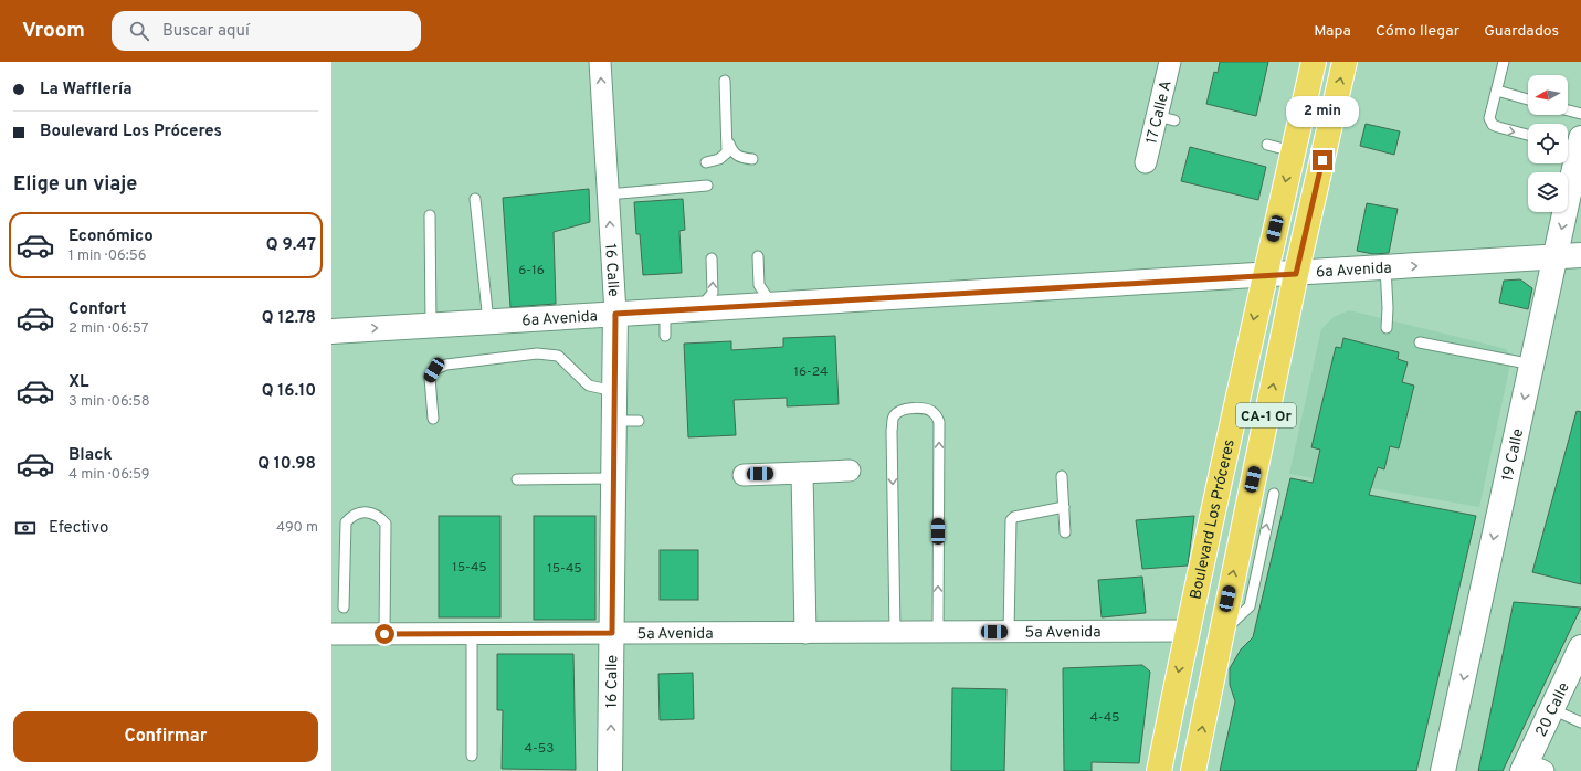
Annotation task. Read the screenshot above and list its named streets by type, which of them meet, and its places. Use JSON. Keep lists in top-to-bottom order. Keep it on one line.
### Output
{"streets":{"highway":["CA-1 Or","Boulevard Los Próceres"],"street":["17 Calle A","6a Avenida","16 Calle","19 Calle","5a Avenida","20 Calle"]},"crossings":[["6a Avenida","16 Calle"],["6a Avenida","CA-1 Or"],["6a Avenida","19 Calle"],["6a Avenida","Boulevard Los Próceres"],["16 Calle","5a Avenida"],["Boulevard Los Próceres","5a Avenida"]],"one_way":["16 Calle","19 Calle"],"house_numbers":["6-16","16-24","15-45","15-45","4-45","4-53"],"north":"left","page":{"header":"Vroom","search":"Buscar aquí","nav":["Mapa","Cómo llegar","Guardados"],"banner":["La Wafflería","Boulevard Los Próceres"],"bubble":"2 min","heading":"Elige un viaje","list":[{"name":"Económico","note":"1 min · 06:56","value":"Q 9.47"},{"name":"Confort","note":"2 min · 06:57","value":"Q 12.78"},{"name":"XL","note":"3 min · 06:58","value":"Q 16.10"},{"name":"Black","note":"4 min · 06:59","value":"Q 10.98"}],"pay":["Efectivo","490 m"],"buttons":"Confirmar"}}
